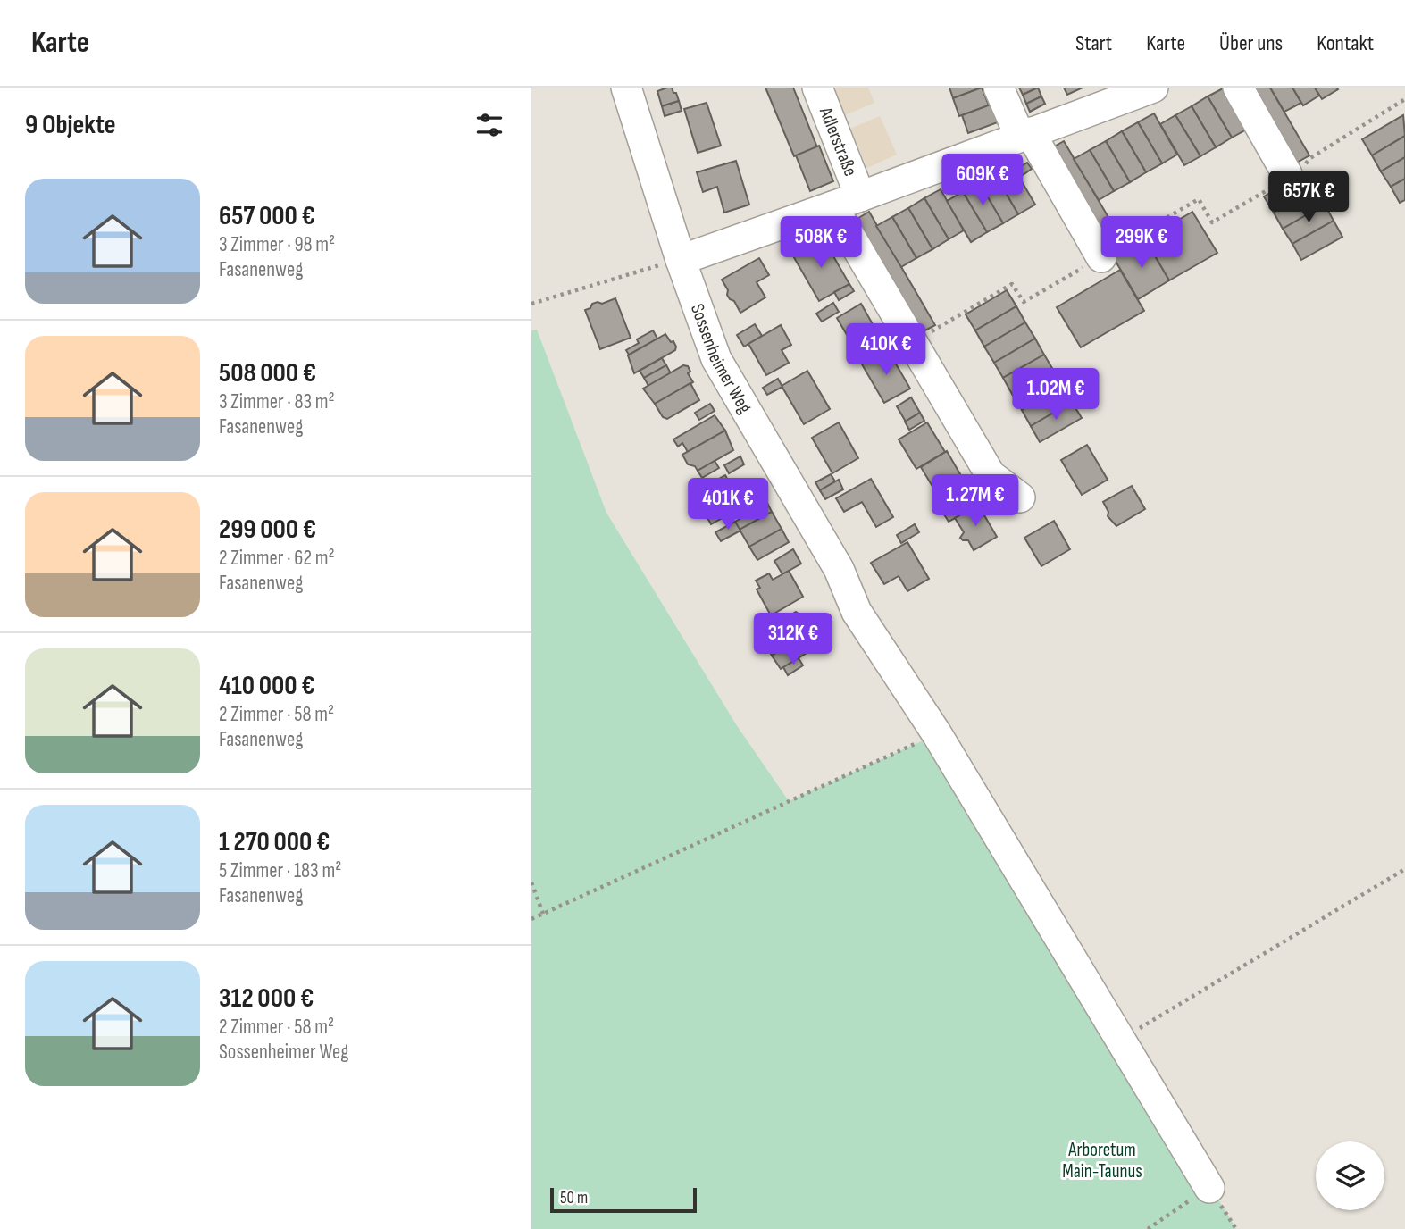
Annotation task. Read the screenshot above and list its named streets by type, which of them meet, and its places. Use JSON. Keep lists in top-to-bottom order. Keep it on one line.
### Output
{"streets":{"street":["Adlerstraße","Sossenheimer Weg"]},"parks":["Arboretum Main-Taunus"],"scale_bar":"50 m","page":{"header":"Karte","nav":["Start","Karte","Über uns","Kontakt"],"heading":"9 Objekte","price":["609K €","657K €","508K €","299K €","410K €","1.02M €","1.27M €","401K €","312K €"],"list":[{"name":"657 000 €","note":"3 Zimmer · 98 m² · Fasanenweg"},{"name":"508 000 €","note":"3 Zimmer · 83 m² · Fasanenweg"},{"name":"299 000 €","note":"2 Zimmer · 62 m² · Fasanenweg"},{"name":"410 000 €","note":"2 Zimmer · 58 m² · Fasanenweg"},{"name":"1 270 000 €","note":"5 Zimmer · 183 m² · Fasanenweg"},{"name":"312 000 €","note":"2 Zimmer · 58 m² · Sossenheimer Weg"}],"scale":"50 m"}}
